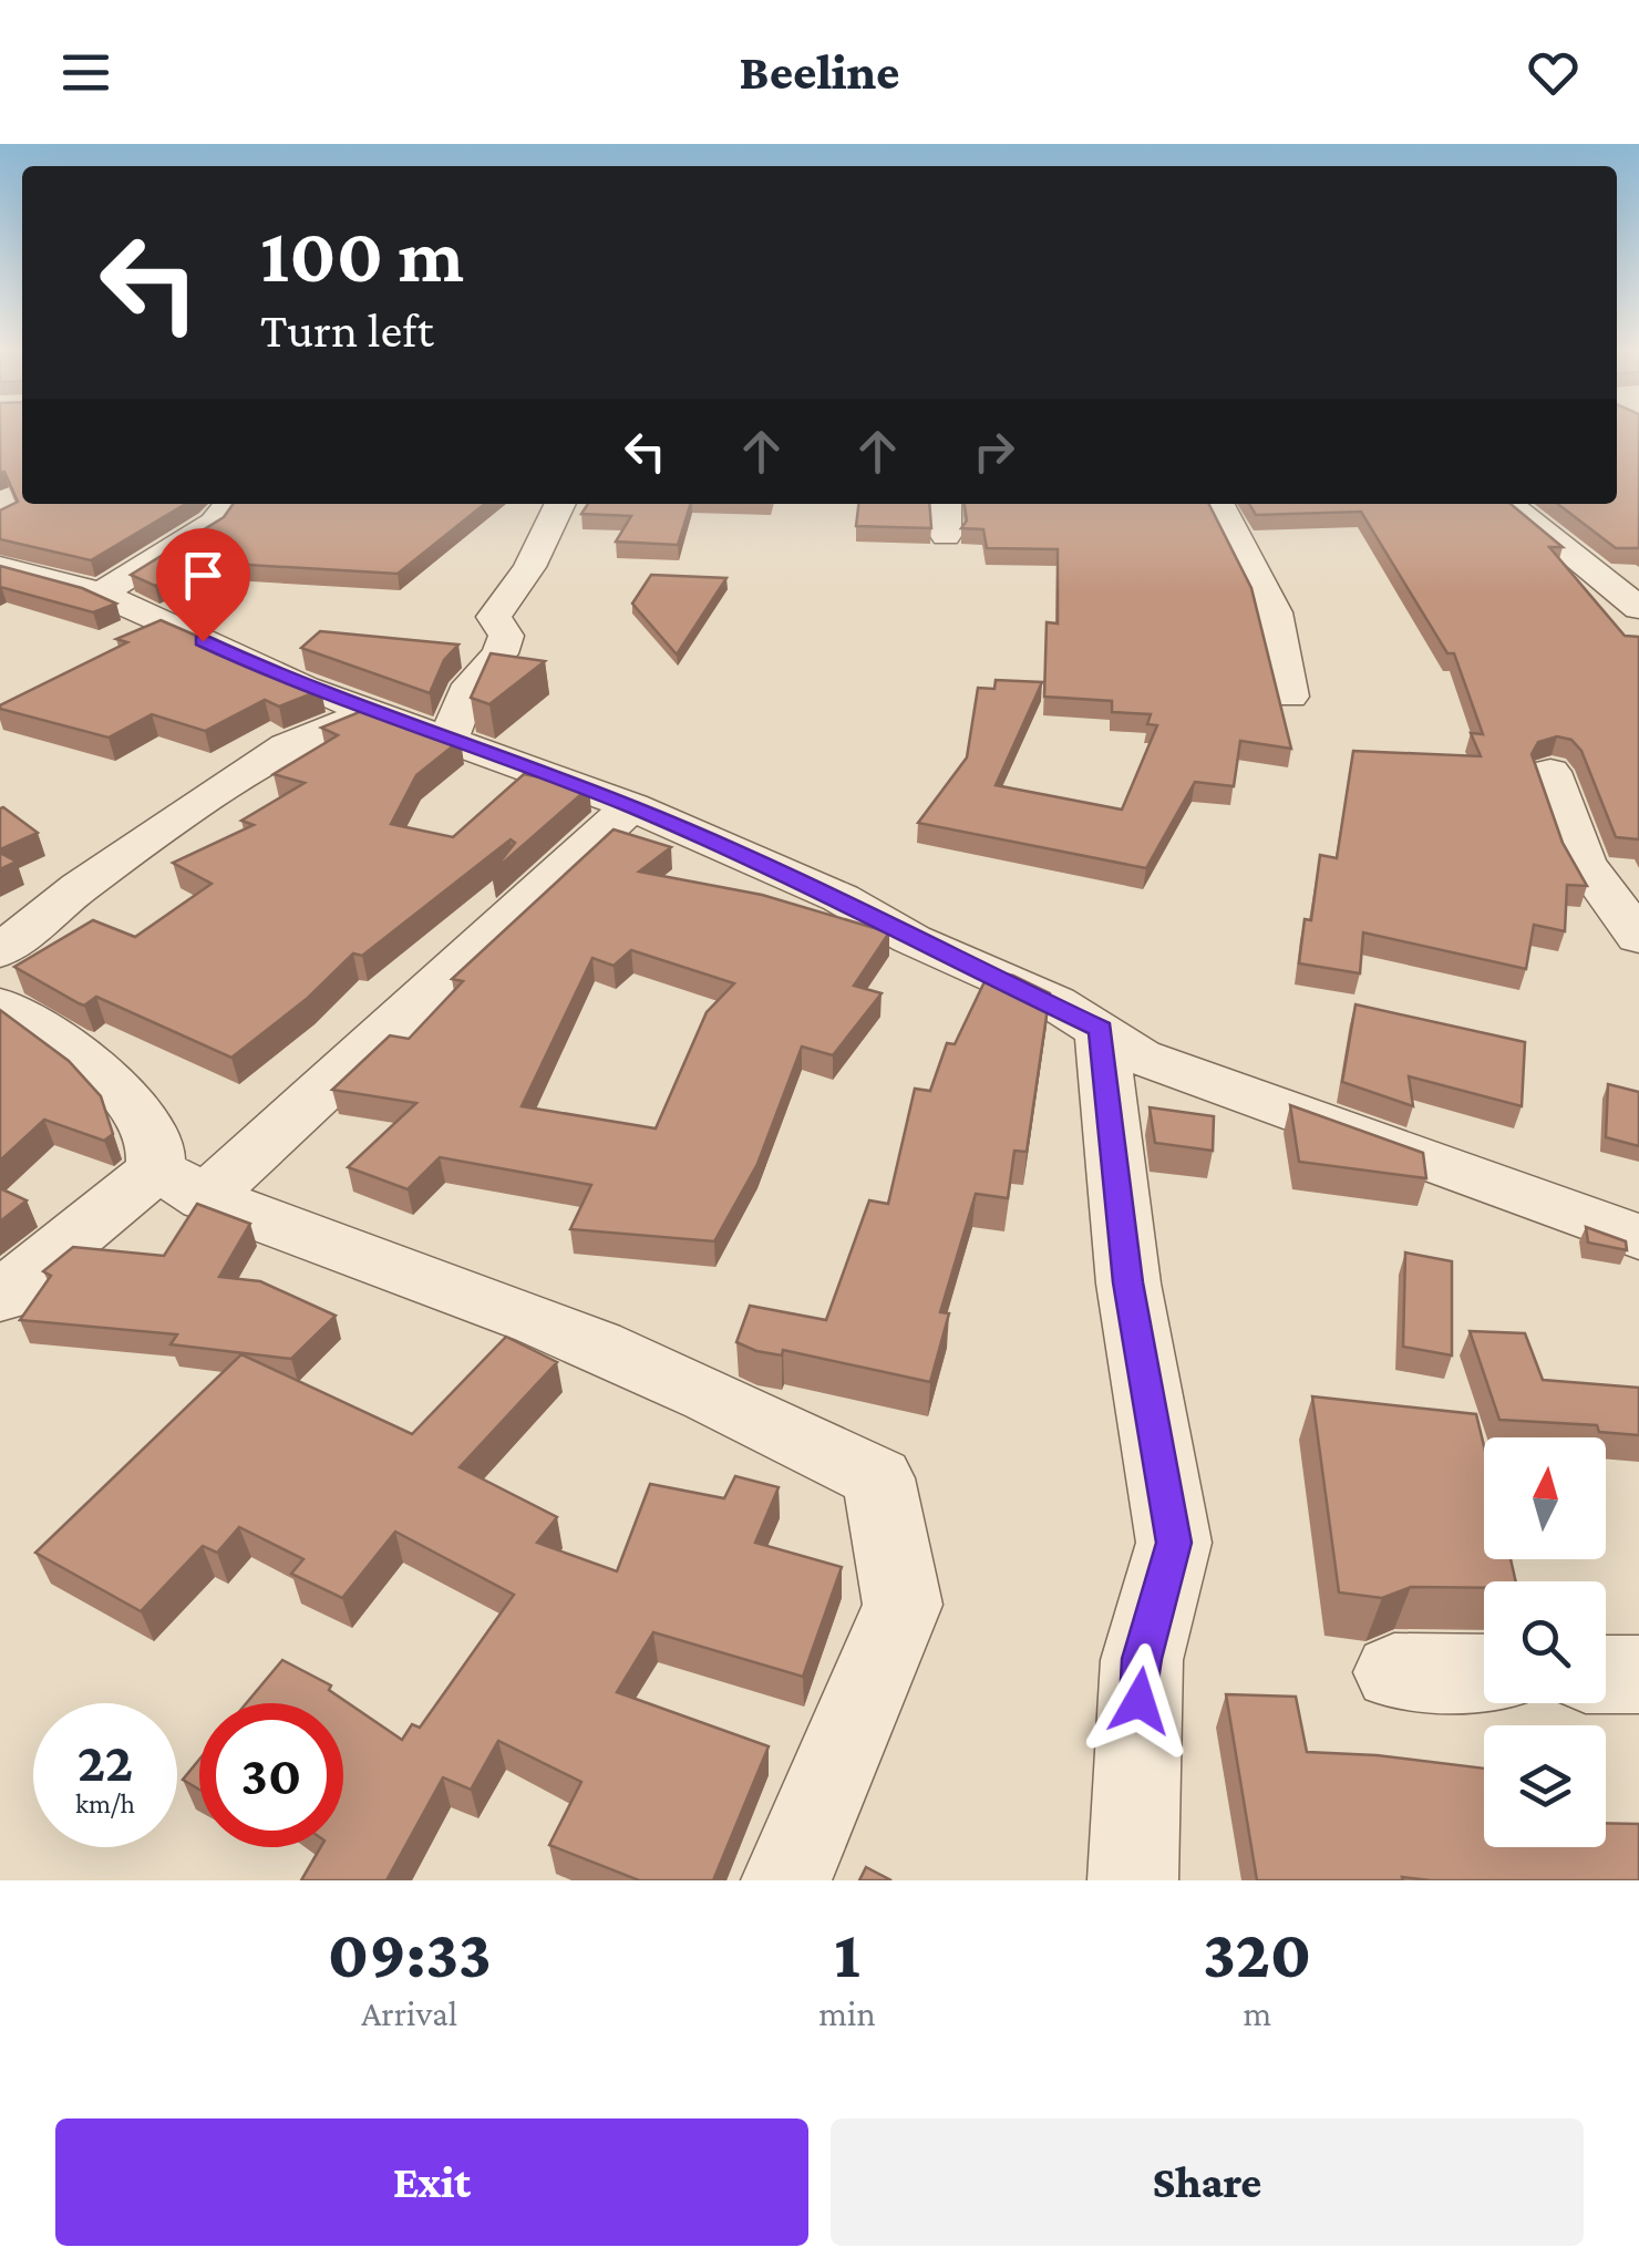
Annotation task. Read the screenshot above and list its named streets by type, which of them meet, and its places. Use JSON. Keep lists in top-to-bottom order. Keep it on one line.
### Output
{"north":"top","page":{"header":"Beeline","turn":["100 m","Turn left"],"speed":"22 km/h","limit":"30","eta":["09:33","Arrival","1","min","320","m"],"buttons":["Exit","Share"]}}
